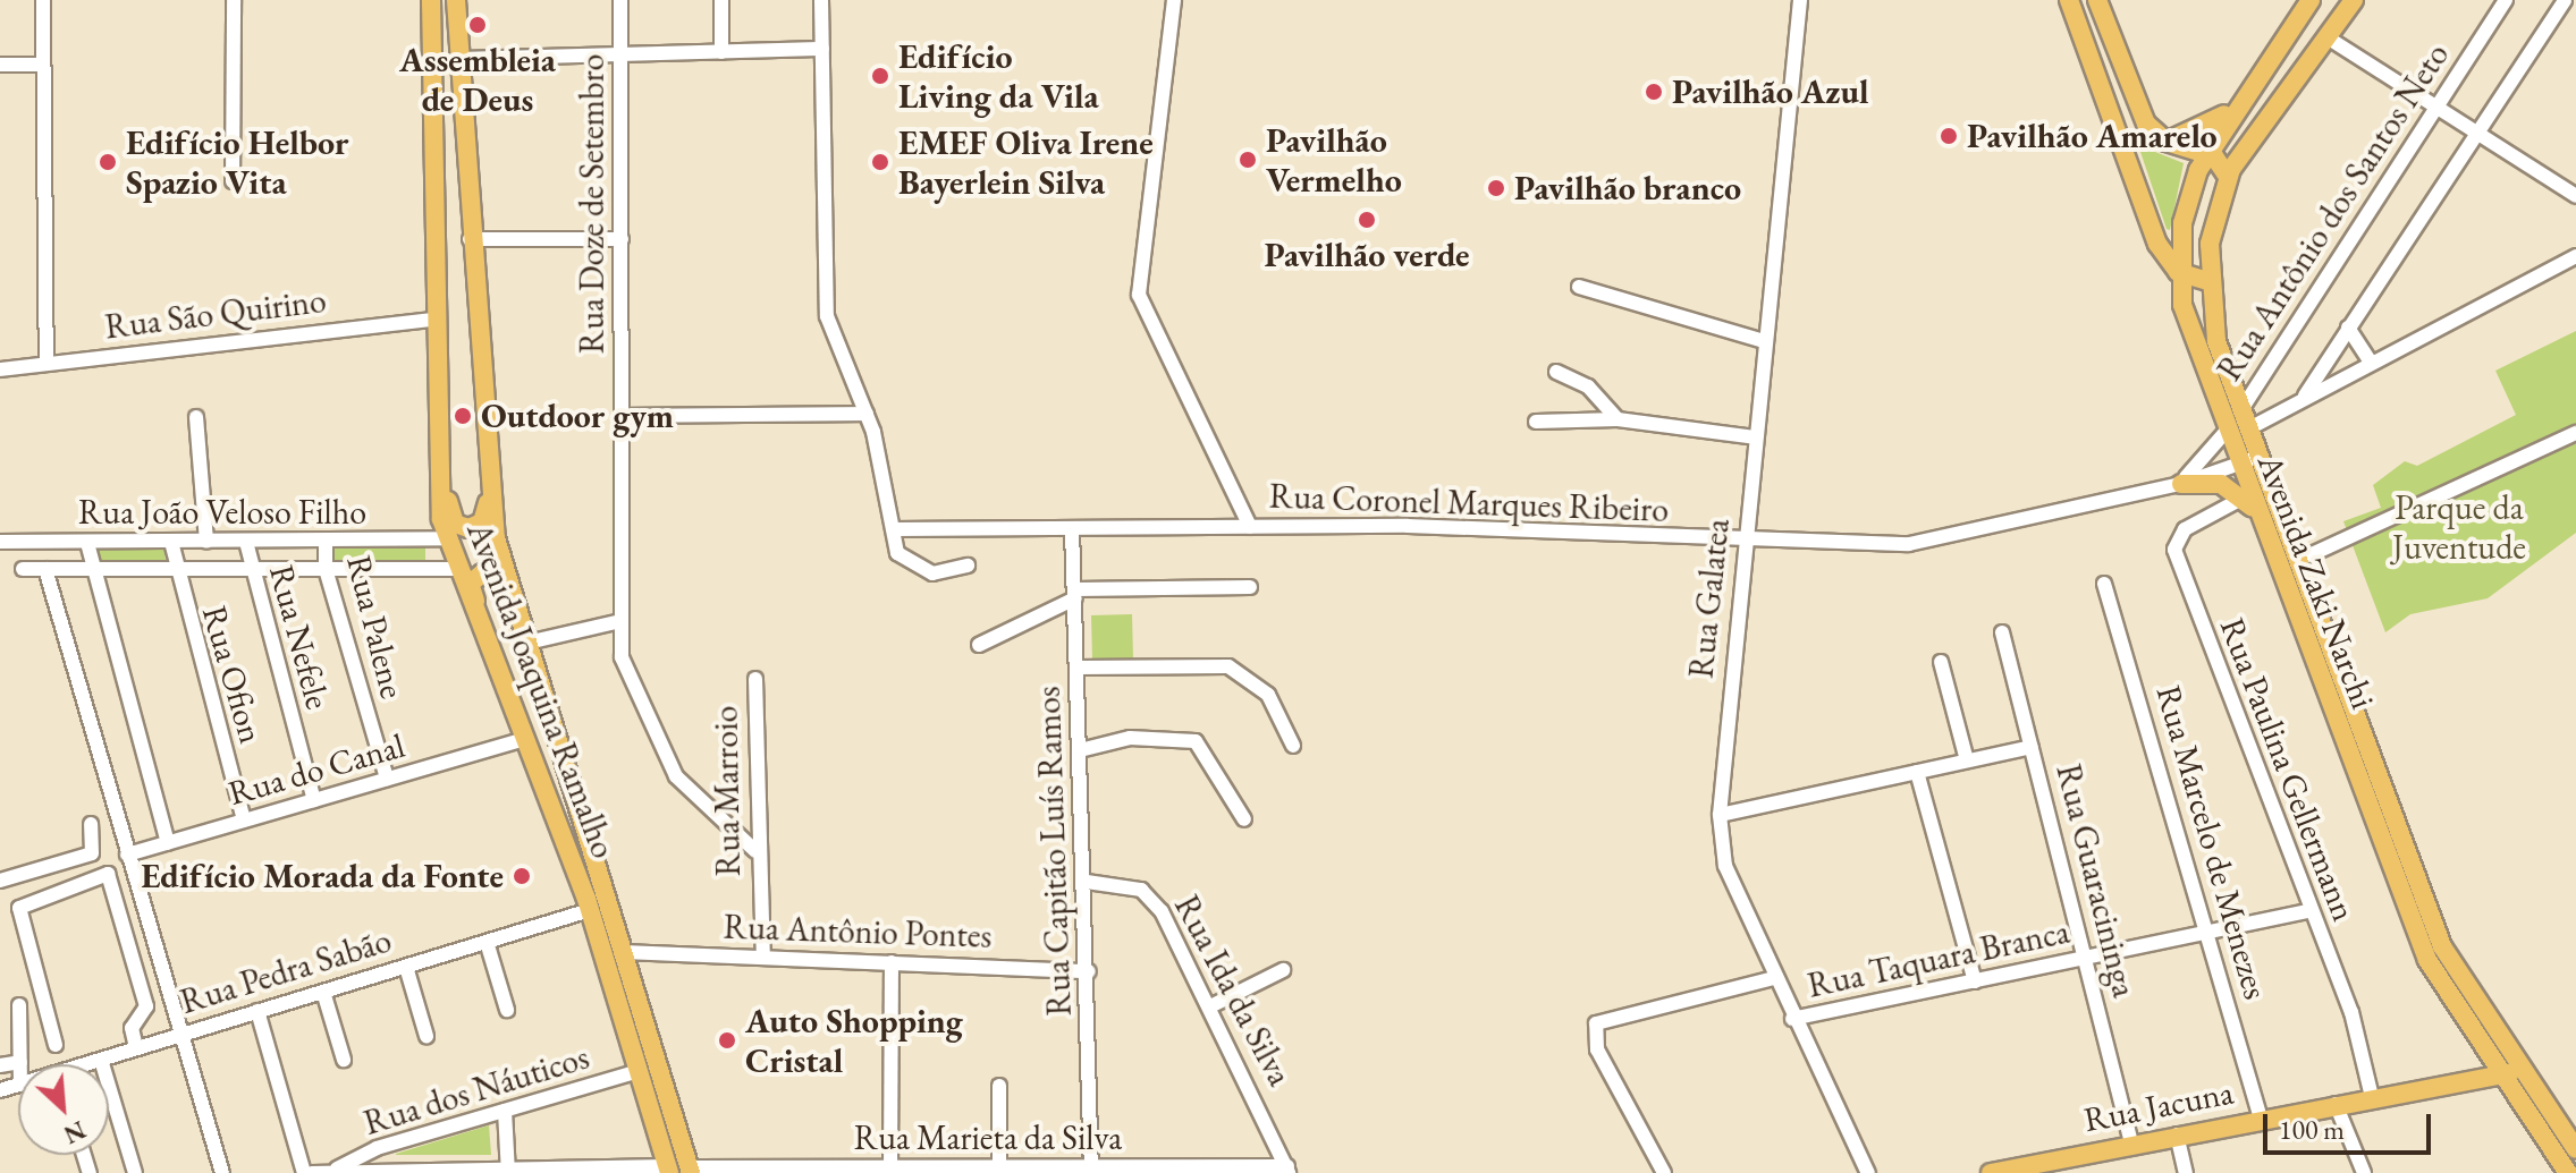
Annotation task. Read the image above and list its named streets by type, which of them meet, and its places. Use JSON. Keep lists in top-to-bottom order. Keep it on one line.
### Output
{"streets":{"main road":["Avenida Zaki Narchi","Avenida Joaquina Ramalho","Rua Jacuna"],"street":["Rua Doze de Setembro","Rua Antônio dos Santos Neto","Rua São Quirino","Rua Coronel Marques Ribeiro","Rua João Veloso Filho","Rua Galatea","Rua Palene","Rua Nefele","Rua Ofion","Rua do Canal","Rua Paulina Gellermann","Rua Marroio","Rua Marcelo de Menezes","Rua Capitão Luís Ramos","Rua Guaracininga","Rua Antônio Pontes","Rua Taquara Branca","Rua Pedra Sabão","Rua Ida da Silva","Rua dos Náuticos","Rua Marieta da Silva"]},"crossings":[["Rua Doze de Setembro","Rua Marroio"],["Rua Antônio dos Santos Neto","Avenida Zaki Narchi"],["Rua São Quirino","Avenida Joaquina Ramalho"],["Rua Coronel Marques Ribeiro","Avenida Zaki Narchi"],["Rua Coronel Marques Ribeiro","Rua Galatea"],["Rua João Veloso Filho","Rua Palene"],["Rua João Veloso Filho","Rua Nefele"],["Rua João Veloso Filho","Rua Ofion"],["Rua João Veloso Filho","Avenida Joaquina Ramalho"],["Avenida Zaki Narchi","Rua Paulina Gellermann"],["Avenida Zaki Narchi","Rua Jacuna"],["Rua Galatea","Rua Taquara Branca"],["Rua Palene","Rua do Canal"],["Rua Nefele","Rua do Canal"],["Rua Ofion","Rua do Canal"],["Avenida Joaquina Ramalho","Rua do Canal"],["Avenida Joaquina Ramalho","Rua Antônio Pontes"],["Avenida Joaquina Ramalho","Rua Pedra Sabão"],["Avenida Joaquina Ramalho","Rua dos Náuticos"],["Avenida Joaquina Ramalho","Rua Marieta da Silva"],["Rua Paulina Gellermann","Rua Taquara Branca"],["Rua Paulina Gellermann","Rua Jacuna"],["Rua Marroio","Rua Antônio Pontes"],["Rua Marcelo de Menezes","Rua Taquara Branca"],["Rua Marcelo de Menezes","Rua Jacuna"],["Rua Capitão Luís Ramos","Rua Antônio Pontes"],["Rua Capitão Luís Ramos","Rua Ida da Silva"],["Rua Capitão Luís Ramos","Rua Marieta da Silva"],["Rua Guaracininga","Rua Taquara Branca"],["Rua Guaracininga","Rua Jacuna"],["Rua Ida da Silva","Rua Marieta da Silva"]],"parks":["Parque da Juventude"],"places":["Assembleia de Deus","Edifício Living da Vila","Pavilhão Azul","Pavilhão Amarelo","Pavilhão Vermelho","Edifício Helbor Spazio Vita","EMEF Oliva Irene Bayerlein Silva","Pavilhão branco","Pavilhão verde","Outdoor gym","Edifício Morada da Fonte","Auto Shopping Cristal"],"scale_bar":"100 m","north":"bottom right"}
